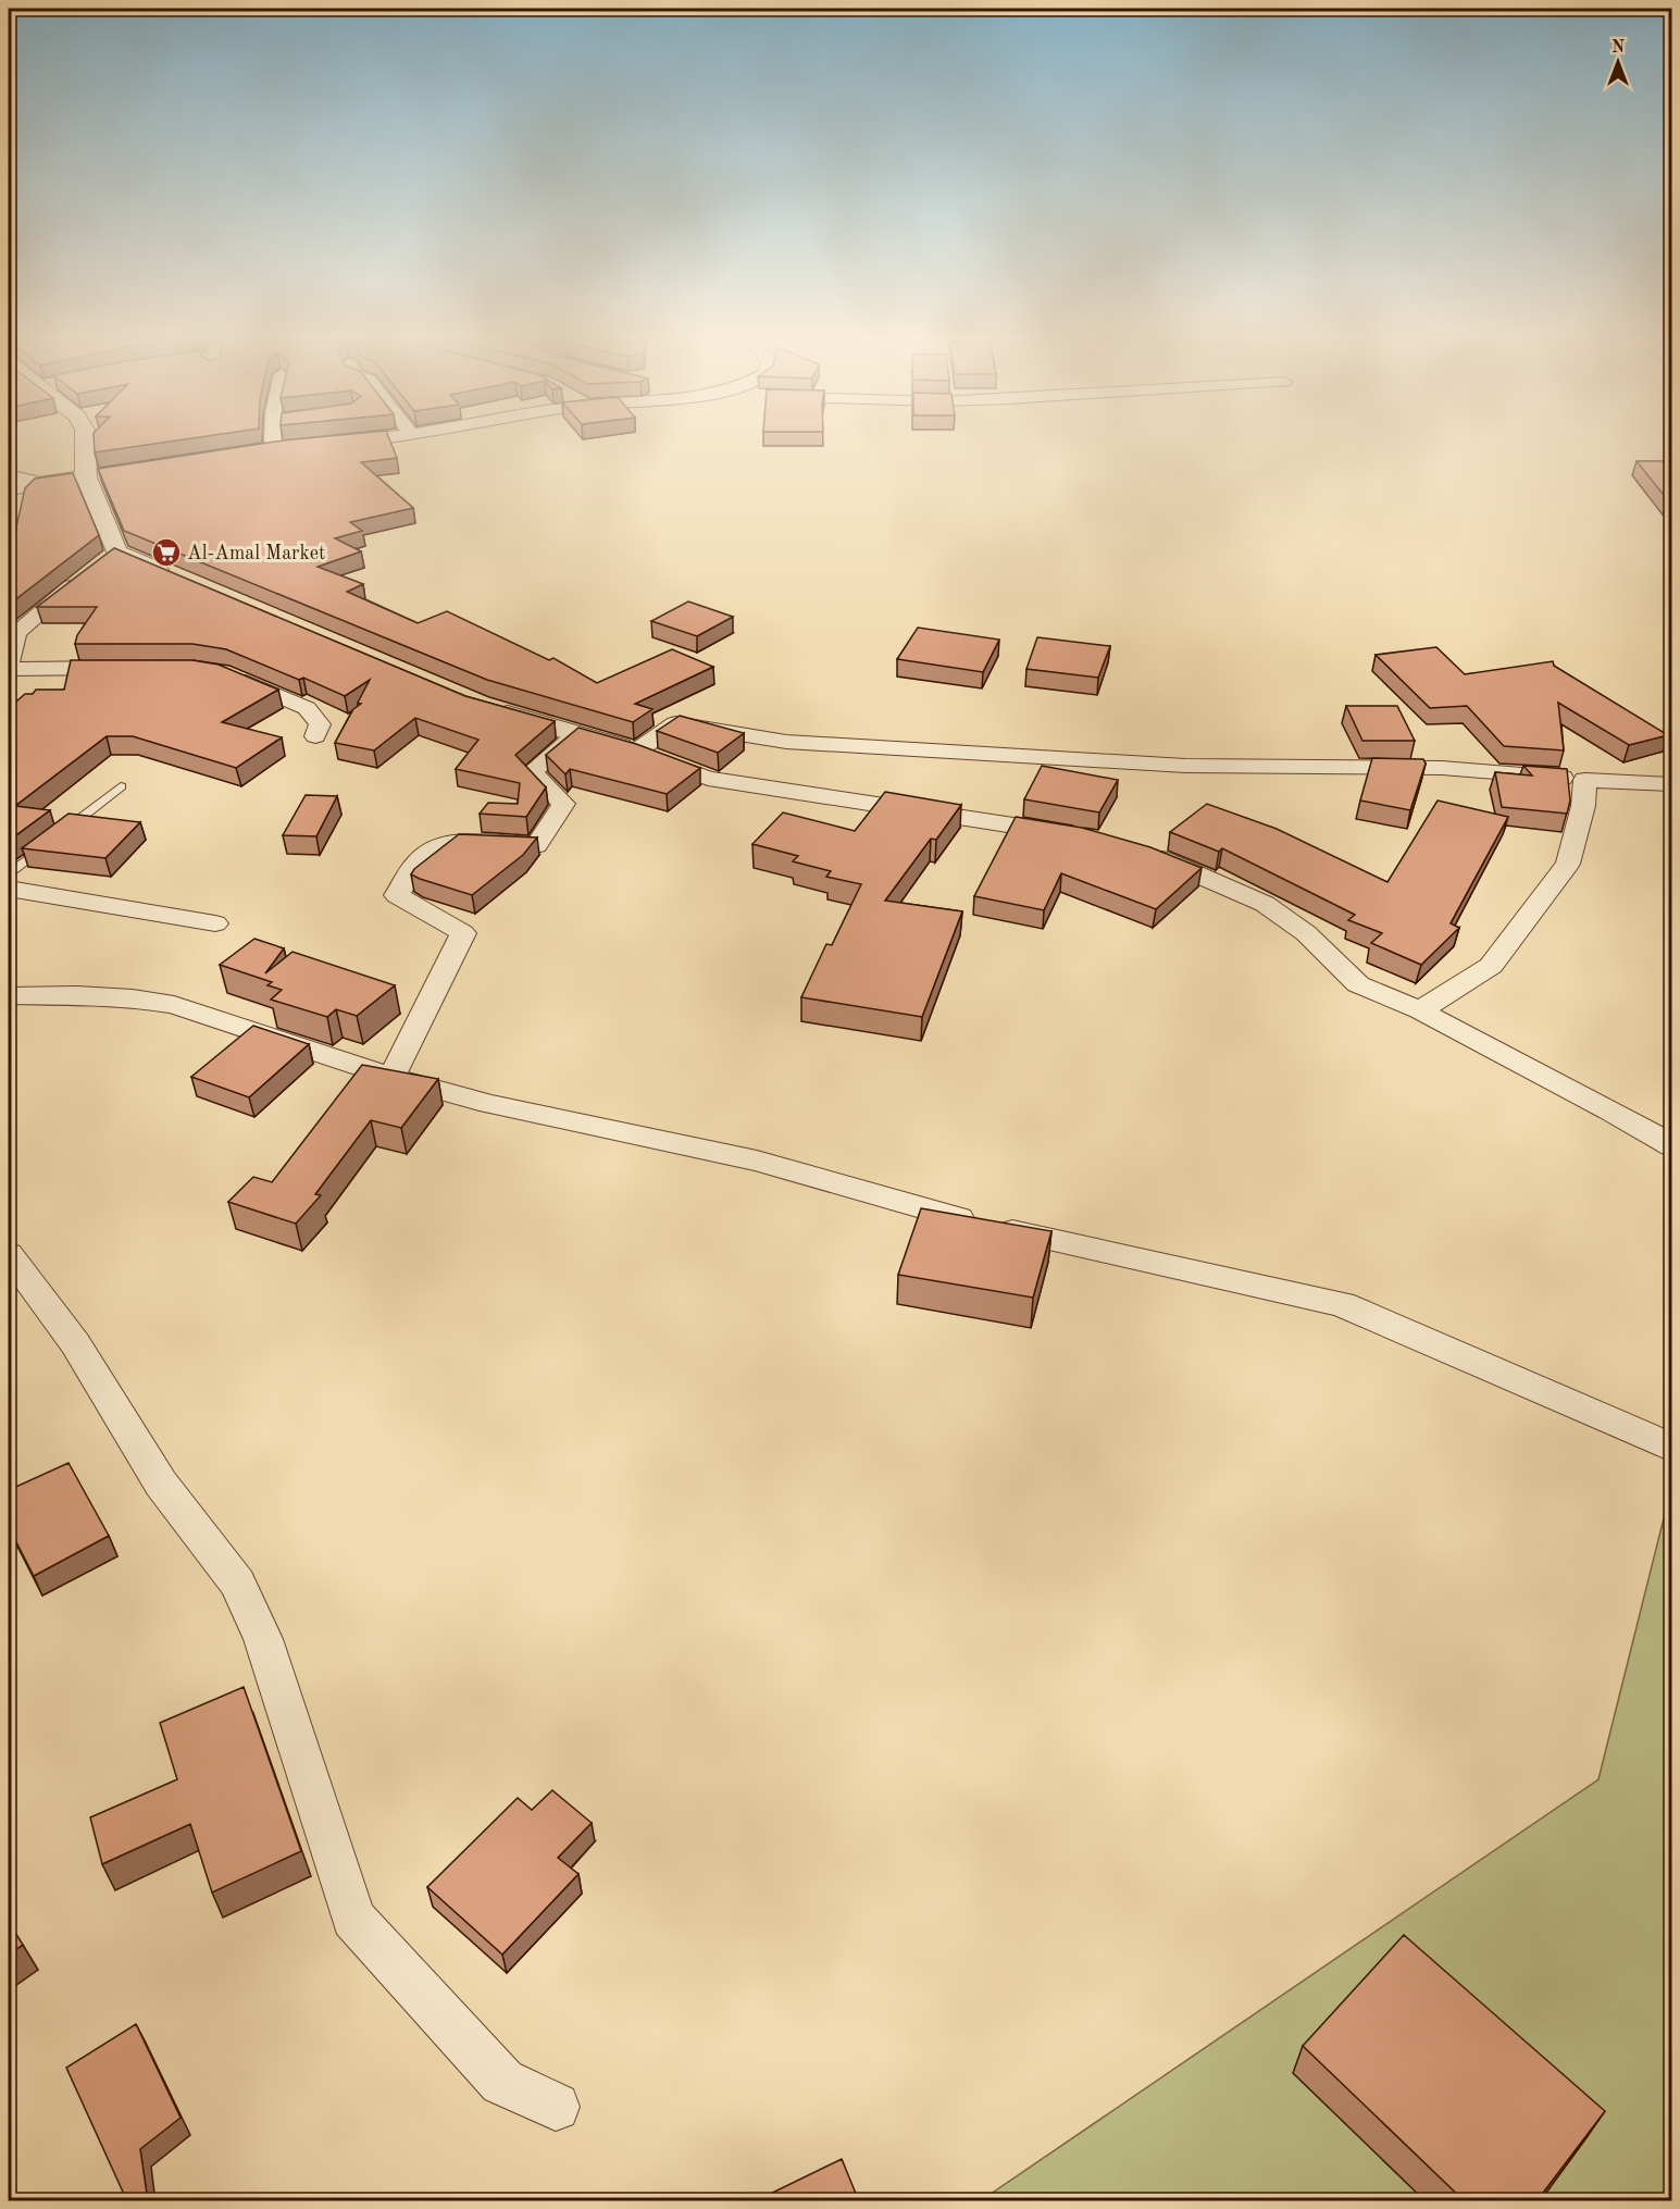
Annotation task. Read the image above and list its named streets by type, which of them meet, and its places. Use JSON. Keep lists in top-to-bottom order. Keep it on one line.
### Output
{"places":{"supermarket":["Al-Amal Market"]},"north":"top"}
